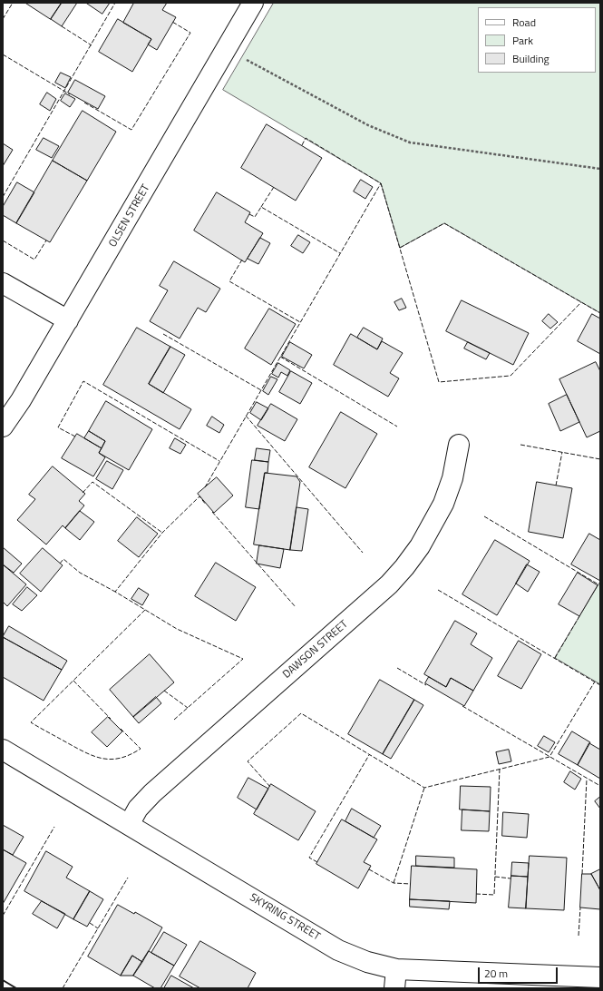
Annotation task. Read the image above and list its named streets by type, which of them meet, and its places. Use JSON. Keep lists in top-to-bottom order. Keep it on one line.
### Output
{"streets":{"street":["OLSEN STREET","DAWSON STREET","SKYRING STREET"]},"crossings":[["DAWSON STREET","SKYRING STREET"]],"legend":["Road","Park","Building"],"scale_bar":"20 m"}
